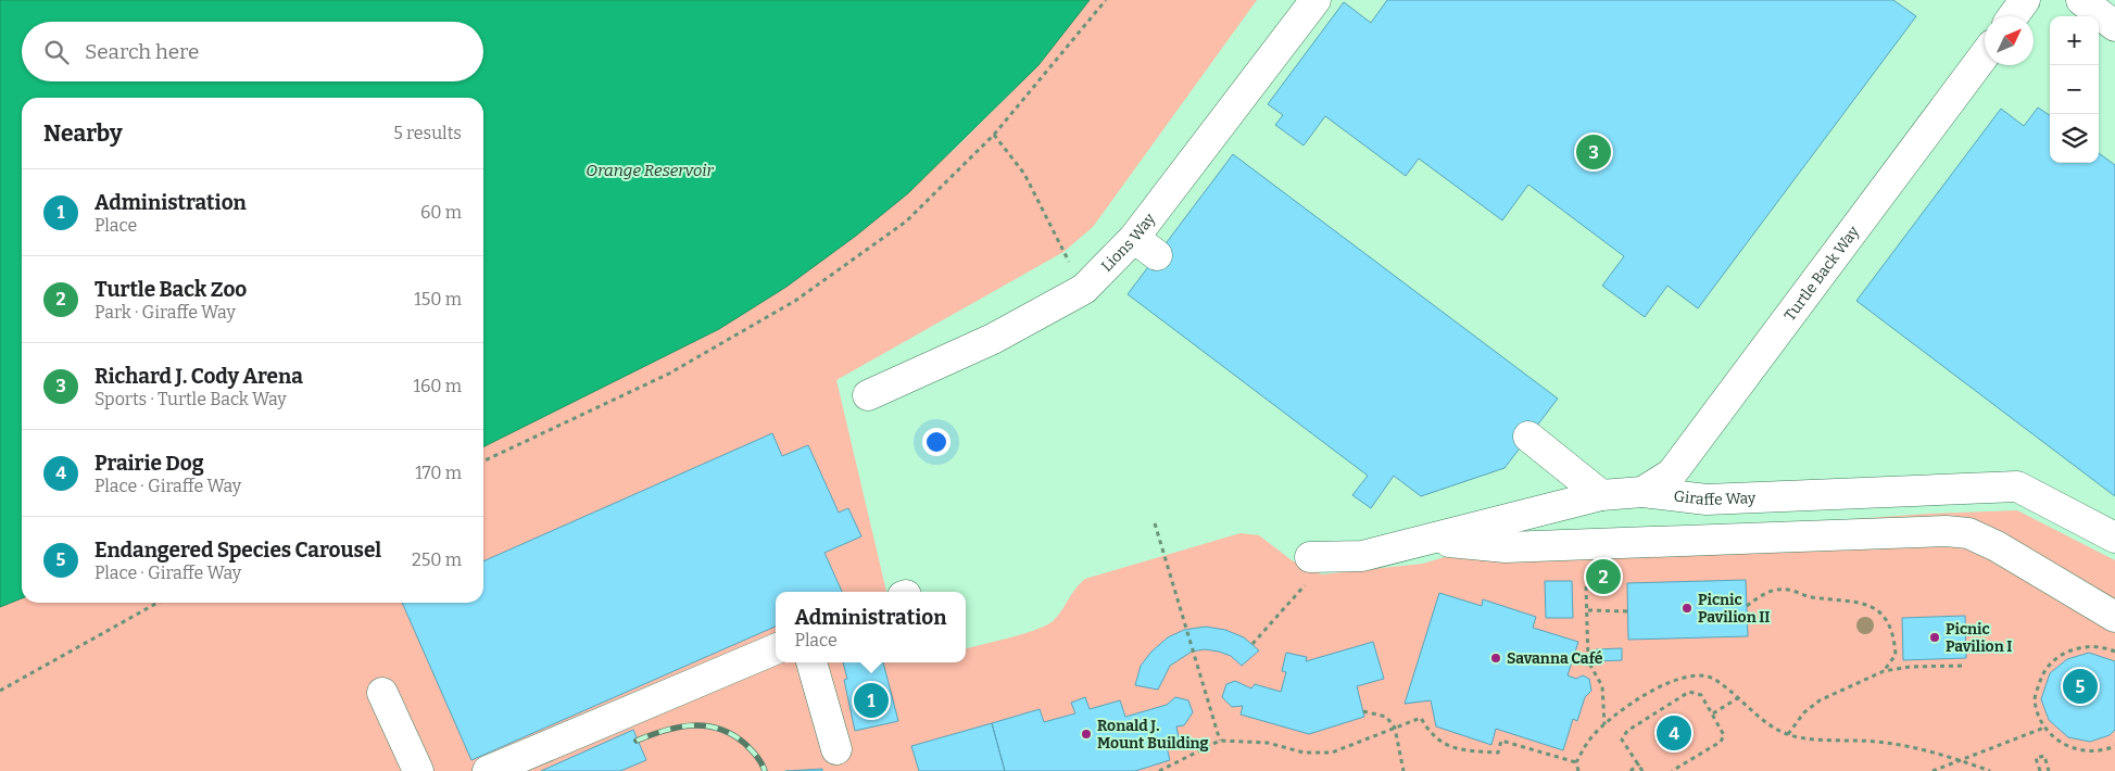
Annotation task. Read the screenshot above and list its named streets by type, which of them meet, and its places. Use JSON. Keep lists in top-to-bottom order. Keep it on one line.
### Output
{"streets":{"street":["Lions Way","Turtle Back Way","Giraffe Way"]},"crossings":[["Turtle Back Way","Giraffe Way"]],"water":["Orange Reservoir"],"places":["Picnic Pavilion II","Picnic Pavilion I","Savanna Café","Ronald J. Mount Building"],"north":"top right","page":{"map_buttons":["+","−"],"search":"Search here","heading":["Nearby","5 results"],"pins":["3","2","5","1","4"],"list":[{"mark":"1","name":"Administration","note":"Place","value":"60 m"},{"mark":"2","name":"Turtle Back Zoo","note":"Park · Giraffe Way","value":"150 m"},{"mark":"3","name":"Richard J. Cody Arena","note":"Sports · Turtle Back Way","value":"160 m"},{"mark":"4","name":"Prairie Dog","note":"Place · Giraffe Way","value":"170 m"},{"mark":"5","name":"Endangered Species Carousel","note":"Place · Giraffe Way","value":"250 m"}],"popup":["Administration","Place"]}}
